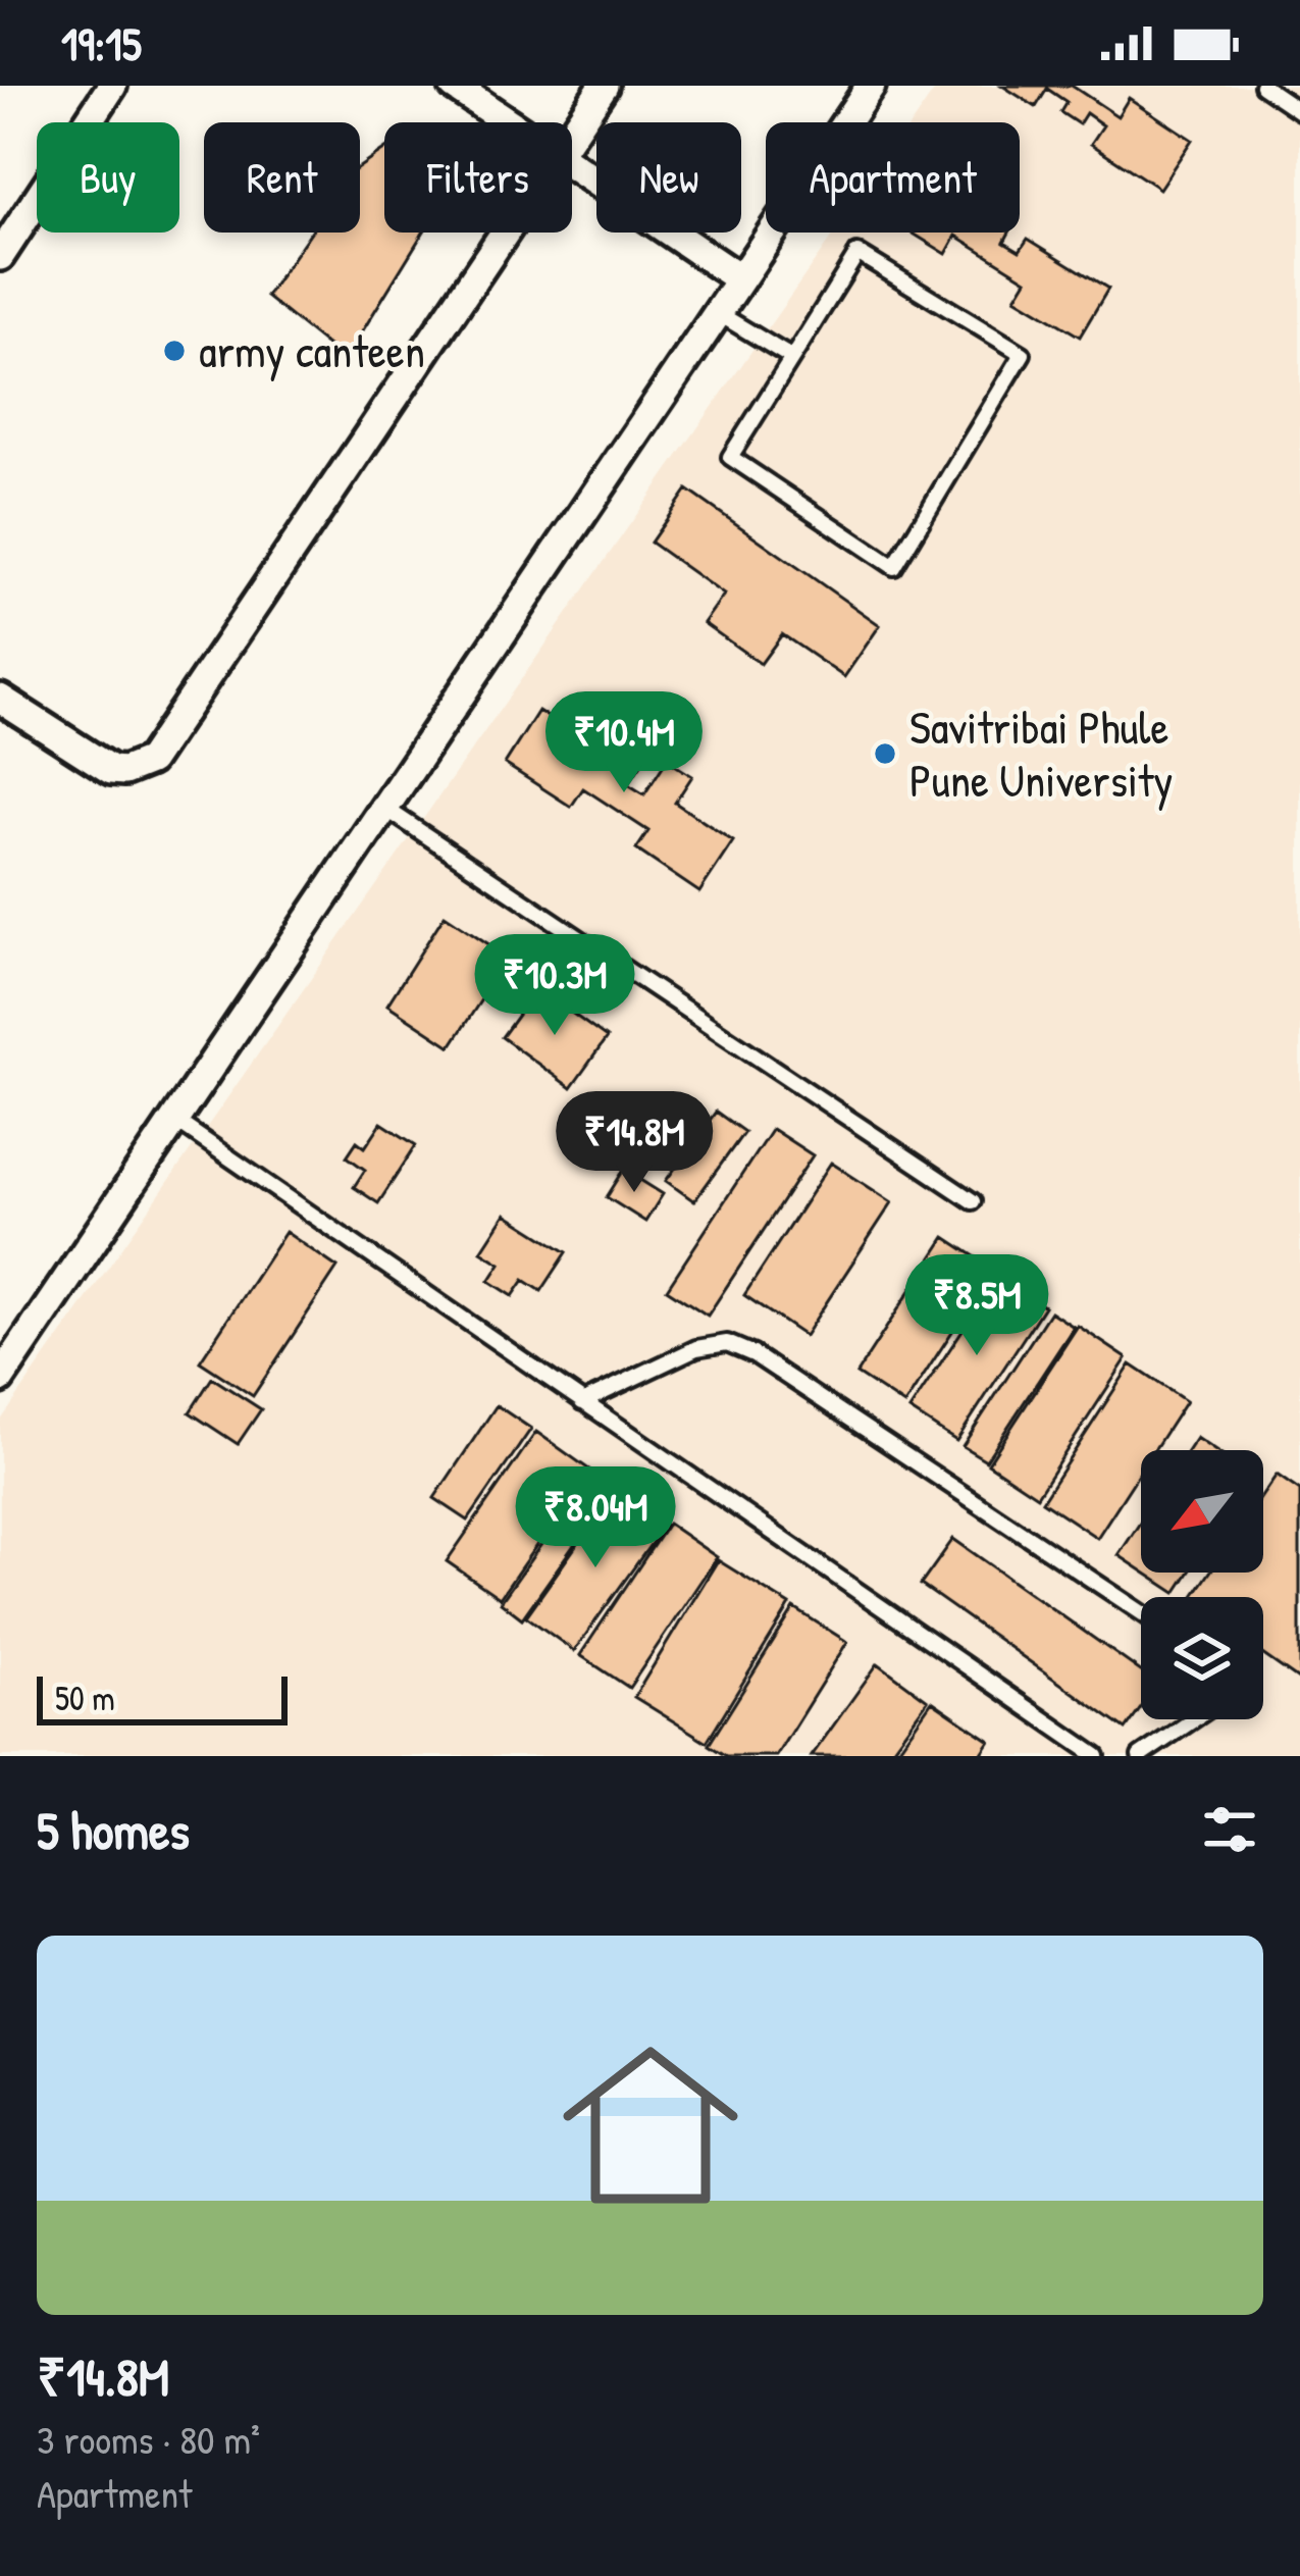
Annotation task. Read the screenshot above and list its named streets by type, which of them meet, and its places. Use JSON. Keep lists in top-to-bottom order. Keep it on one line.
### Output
{"places":["army canteen","Savitribai Phule Pune University"],"scale_bar":"50 m","north":"bottom left","page":{"status":"19:15","chip":["Buy","Rent","Filters","New","Apartment"],"price":["₹10.4M","₹10.3M","₹14.8M","₹8.5M","₹8.04M"],"scale":"50 m","heading":"5 homes","list":[{"name":"₹14.8M","note":"3 rooms · 80 m² · Apartment"}]}}
